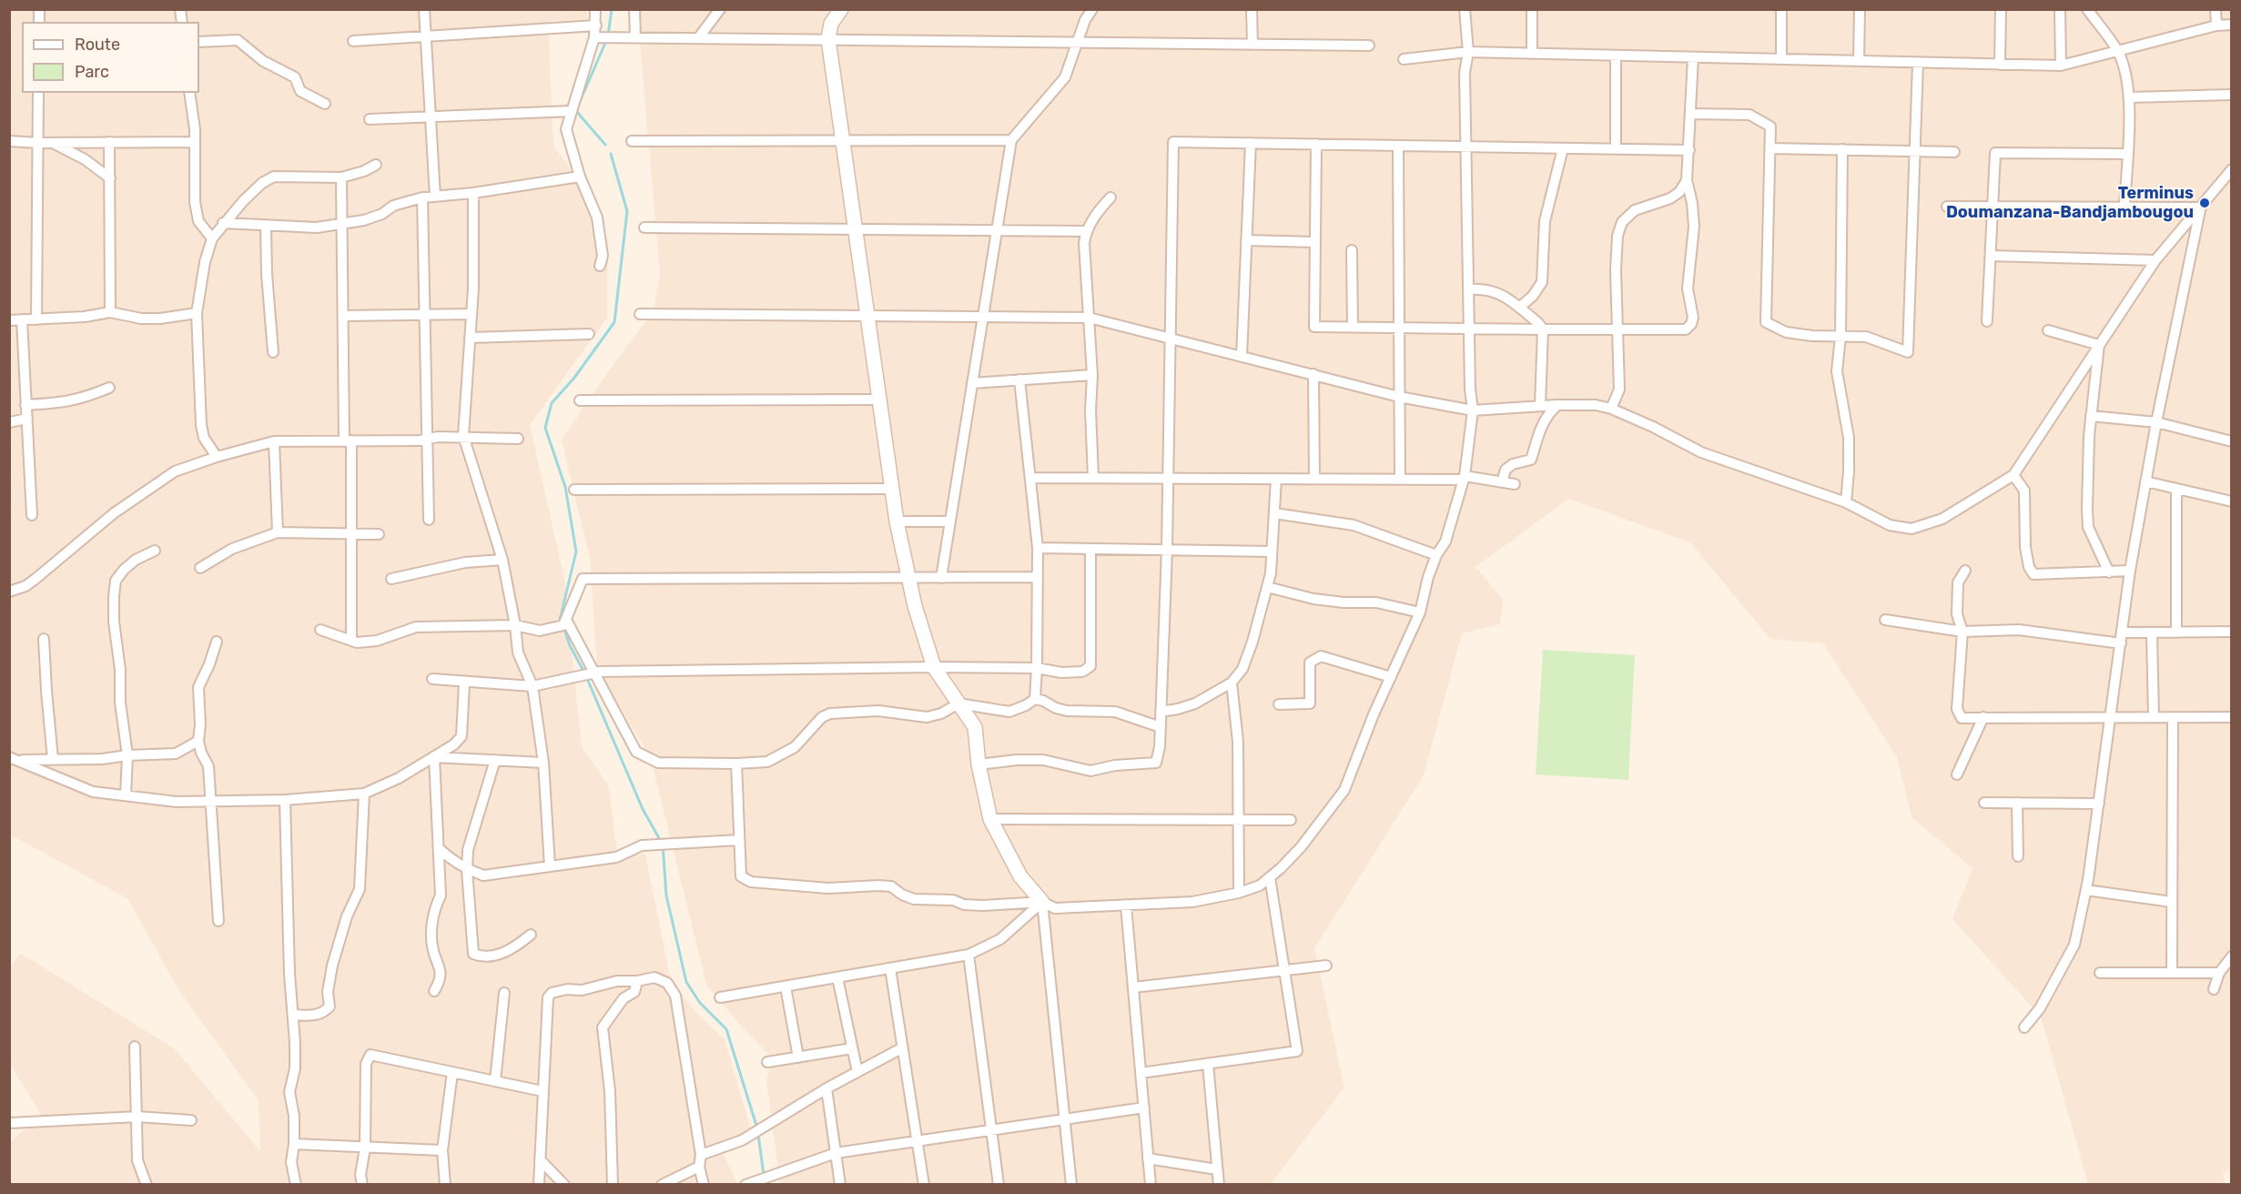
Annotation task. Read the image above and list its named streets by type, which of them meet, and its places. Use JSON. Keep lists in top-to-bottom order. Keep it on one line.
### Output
{"places":["Terminus Doumanzana-Bandjambougou"],"legend":["Route","Parc"]}
